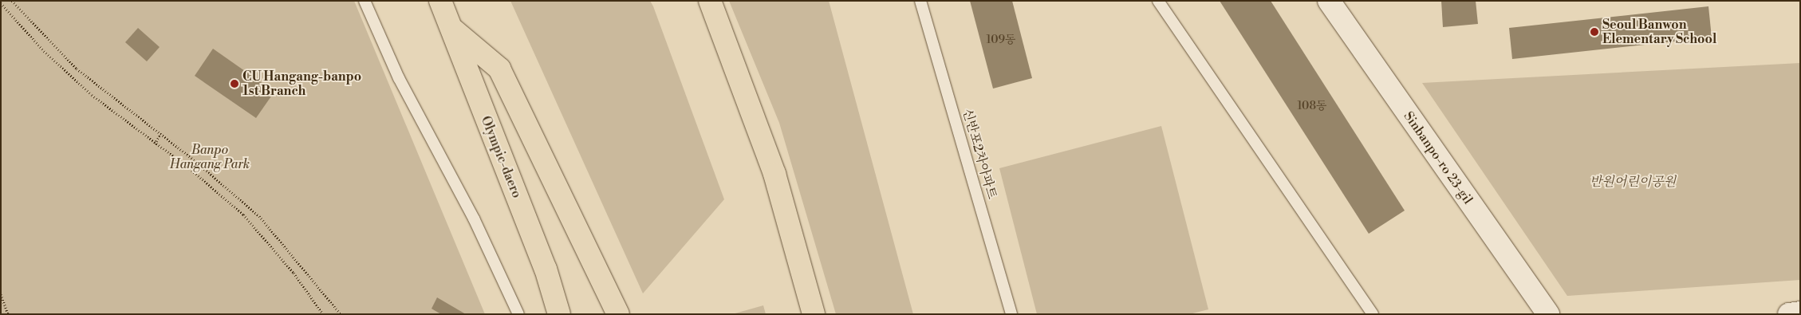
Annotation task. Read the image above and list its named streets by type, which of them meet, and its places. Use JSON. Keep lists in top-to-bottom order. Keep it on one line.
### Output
{"streets":{"highway":["Olympic-daero"],"street":["Sinbanpo-ro 23-gil"],"lane":["신반포2차아파트"]},"parks":["Banpo Hangang Park","반원어린이공원"],"places":["Seoul Banwon Elementary School","CU Hangang-banpo 1st Branch"],"house_numbers":["109동","108동"]}
